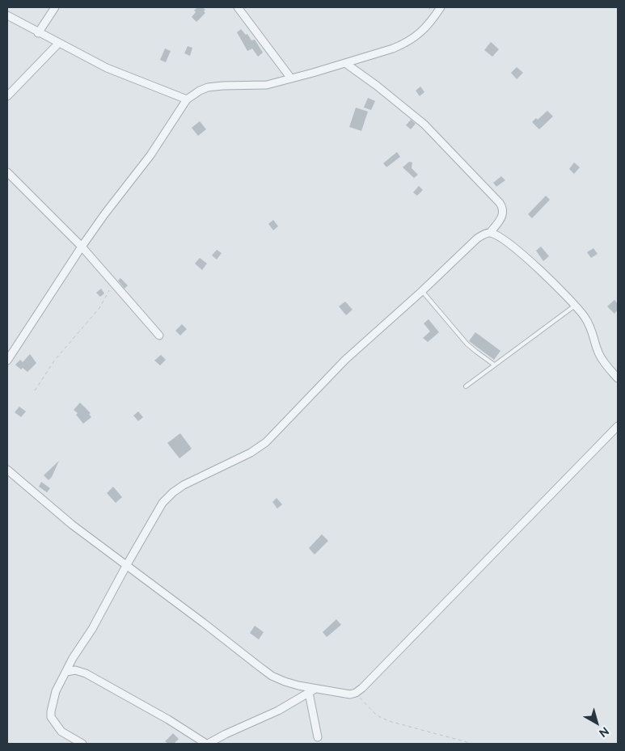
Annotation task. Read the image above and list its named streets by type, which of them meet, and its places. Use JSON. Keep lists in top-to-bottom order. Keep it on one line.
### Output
{"north":"bottom right"}
